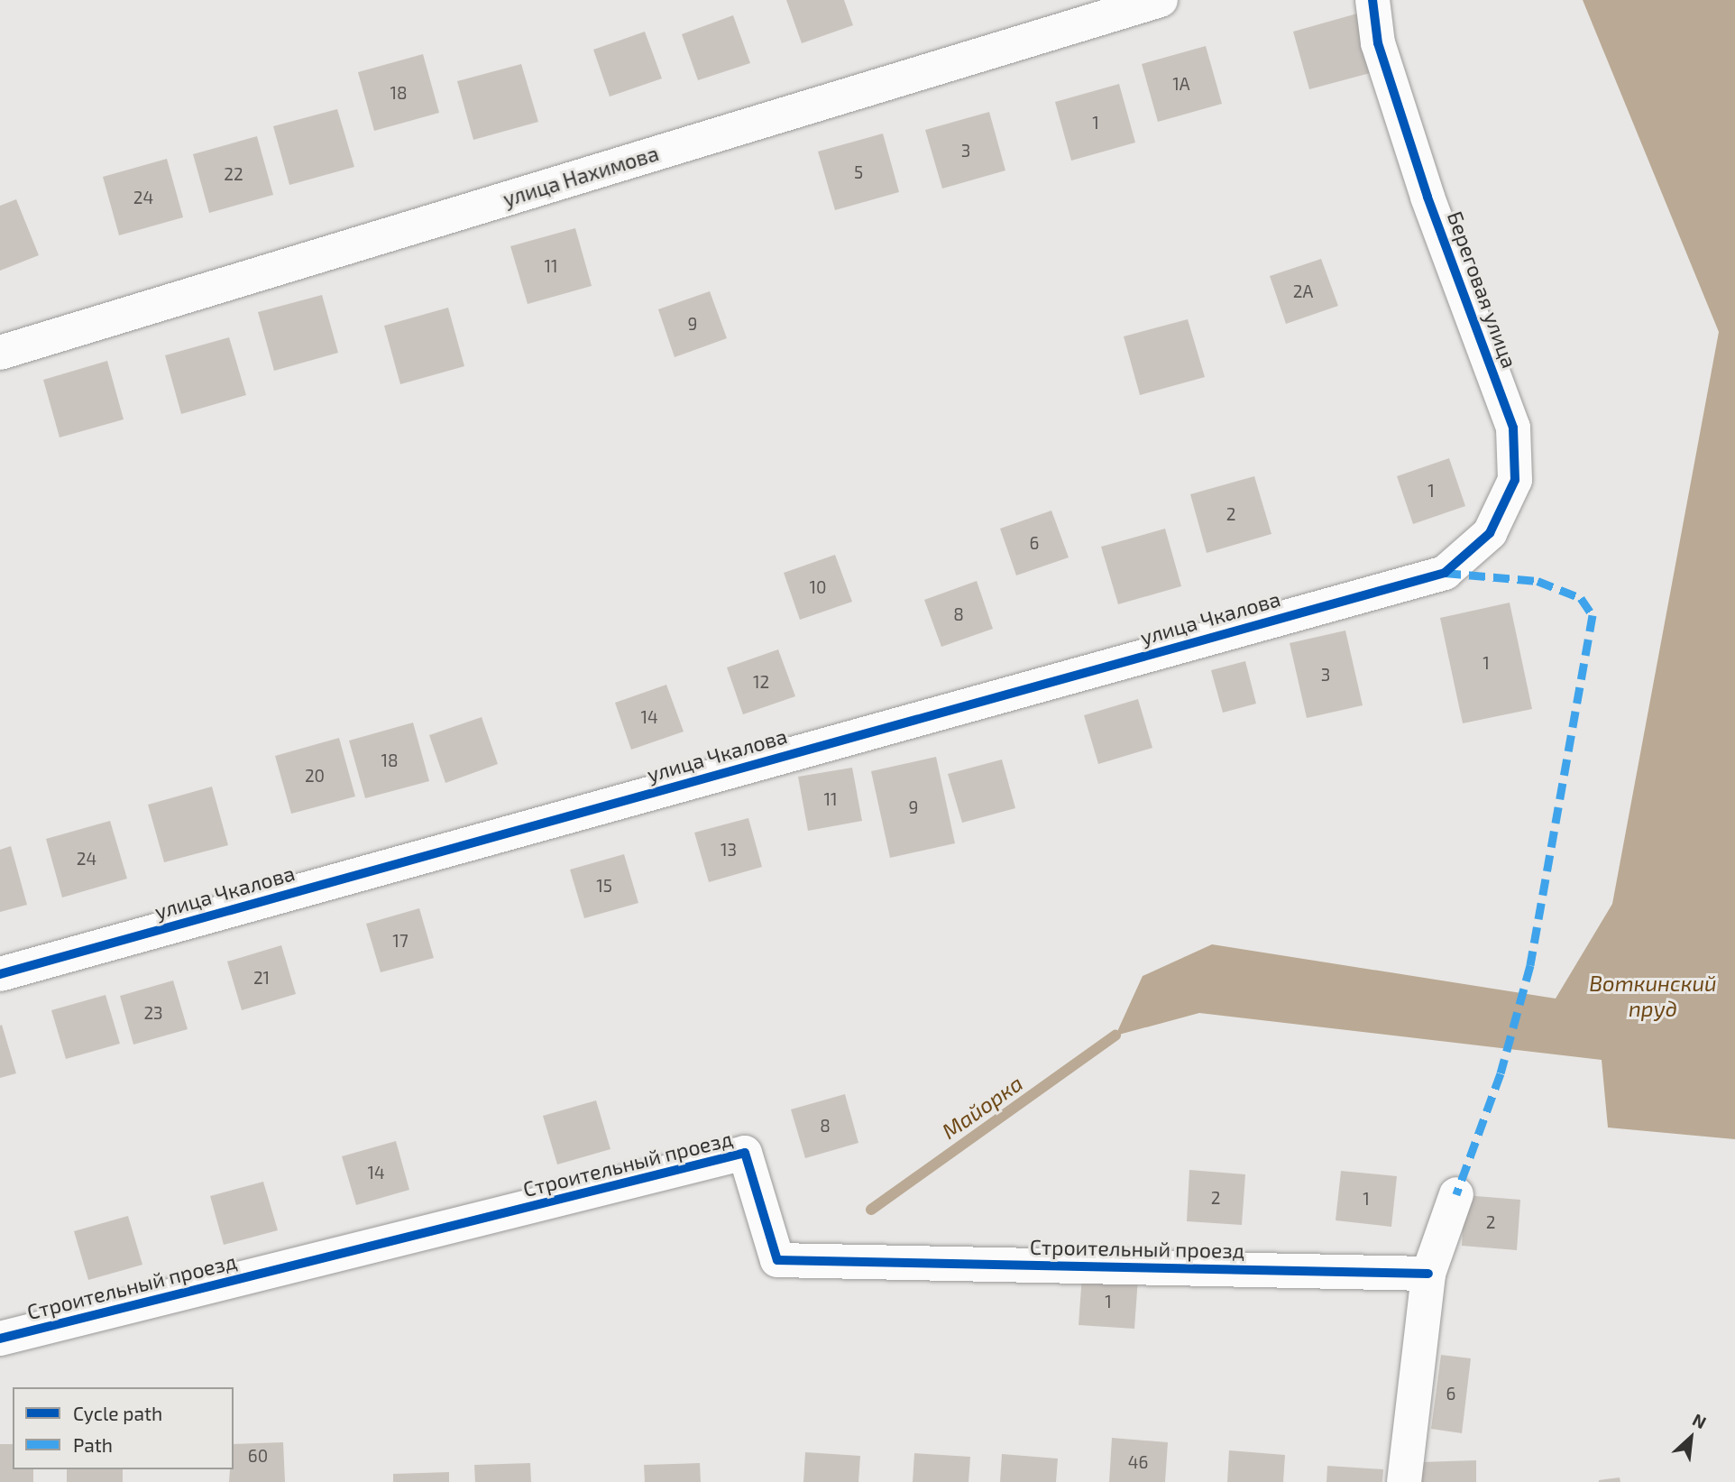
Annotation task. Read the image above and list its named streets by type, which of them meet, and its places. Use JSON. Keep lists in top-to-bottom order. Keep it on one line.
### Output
{"streets":{"street":["улица Нахимова","Береговая улица","улица Чкалова","Строительный проезд"]},"crossings":[["Береговая улица","улица Чкалова"]],"water":["Воткинский пруд","Майорка"],"house_numbers":["1А","18","1","3","5","22","24","11","2А","9","1","2","6","10","8","1","3","12","14","18","20","11","9","13","24","15","17","21","23","8","14","2","1","2","1","6","60","46"],"legend":["Cycle path","Path"],"north":"top right"}
